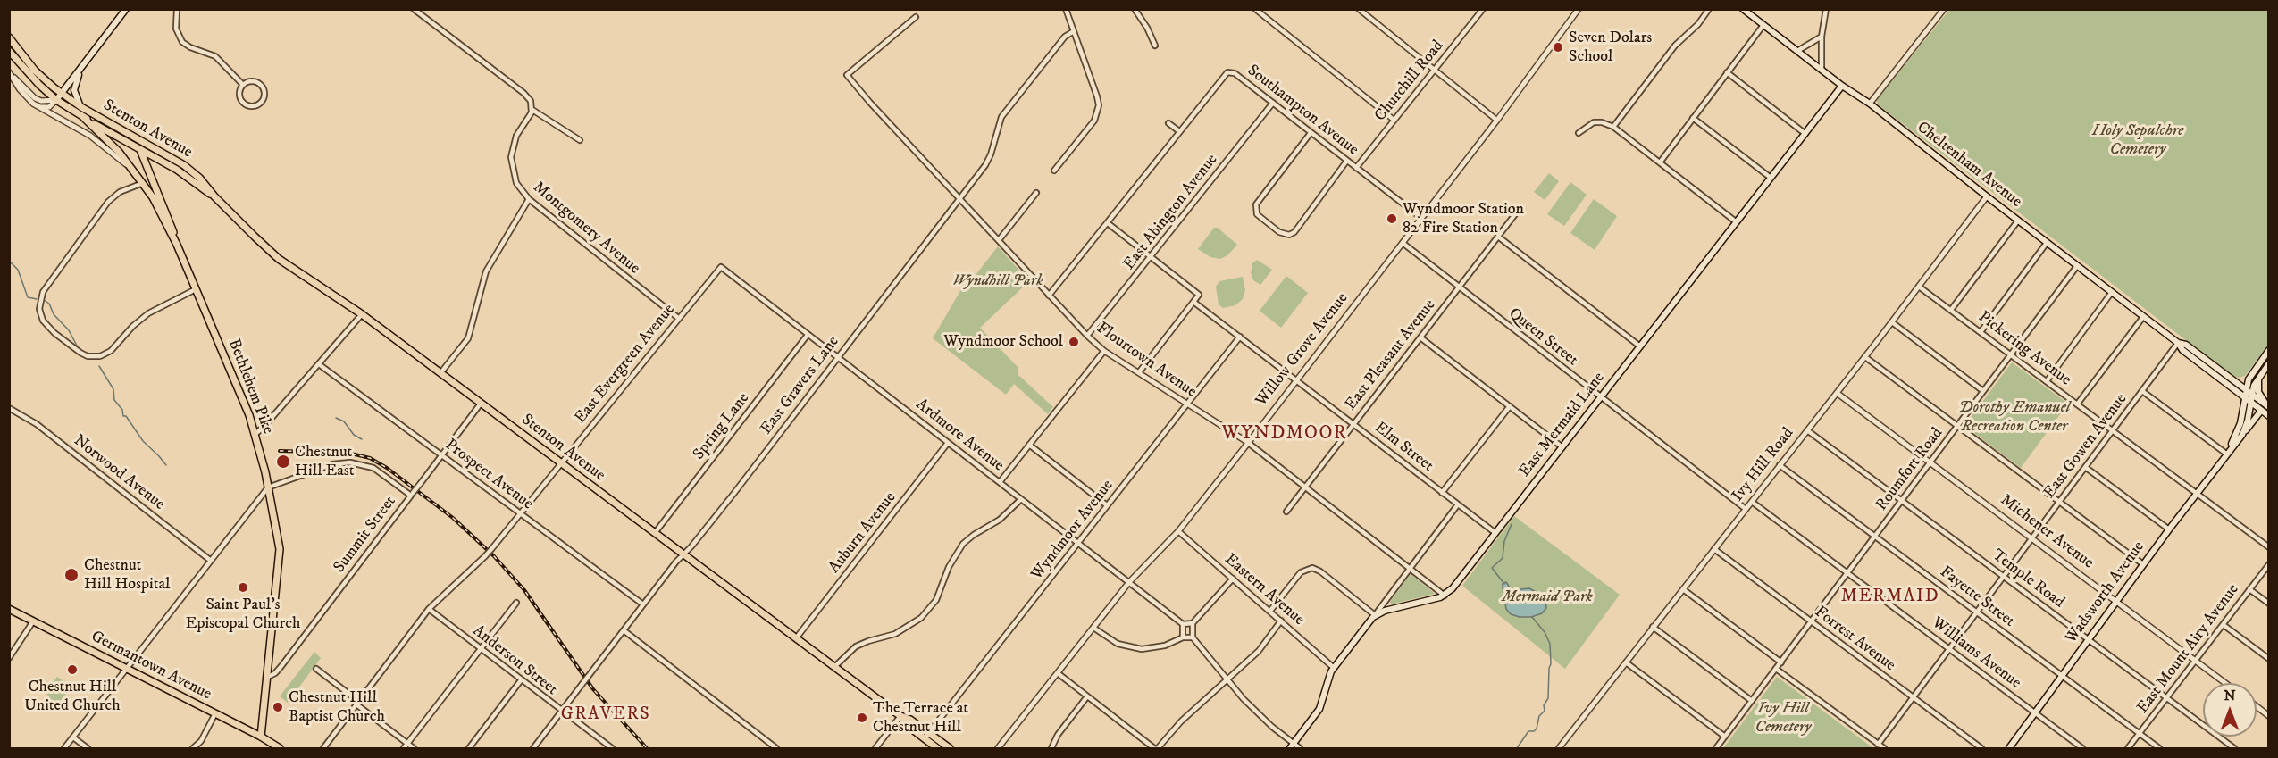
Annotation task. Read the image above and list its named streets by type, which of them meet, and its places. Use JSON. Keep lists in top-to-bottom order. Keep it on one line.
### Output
{"streets":{"main road":["Stenton Avenue","Cheltenham Avenue","Bethlehem Pike","East Mermaid Lane","Wadsworth Avenue","Germantown Avenue"],"street":["Churchill Road","Southampton Avenue","East Abington Avenue","Montgomery Avenue","Queen Street","Pickering Avenue","Willow Grove Avenue","East Pleasant Avenue","Flourtown Avenue","East Evergreen Avenue","East Gravers Lane","Spring Lane","Ardmore Avenue","East Gowen Avenue","Elm Street","Ivy Hill Road","Roumfort Road","Norwood Avenue","Prospect Avenue","Wyndmoor Avenue","Michener Avenue","Auburn Avenue","Summit Street","Temple Road","Eastern Avenue","Fayette Street","Forrest Avenue","East Mount Airy Avenue","Williams Avenue","Anderson Street"]},"crossings":[["Churchill Road","Southampton Avenue"],["Southampton Avenue","East Abington Avenue"],["Southampton Avenue","Willow Grove Avenue"],["Stenton Avenue","East Evergreen Avenue"],["Stenton Avenue","East Gravers Lane"],["Stenton Avenue","Bethlehem Pike"],["Stenton Avenue","Spring Lane"],["Stenton Avenue","Wyndmoor Avenue"],["Stenton Avenue","Auburn Avenue"],["Stenton Avenue","Summit Street"],["Cheltenham Avenue","East Mermaid Lane"],["Cheltenham Avenue","East Gowen Avenue"],["Cheltenham Avenue","Ivy Hill Road"],["Cheltenham Avenue","Roumfort Road"],["Cheltenham Avenue","Wadsworth Avenue"],["East Abington Avenue","Flourtown Avenue"],["Montgomery Avenue","East Evergreen Avenue"],["Queen Street","Willow Grove Avenue"],["Queen Street","East Pleasant Avenue"],["Queen Street","East Mermaid Lane"],["Queen Street","Ivy Hill Road"],["Pickering Avenue","East Gowen Avenue"],["Pickering Avenue","Ivy Hill Road"],["Pickering Avenue","Roumfort Road"],["Pickering Avenue","Wadsworth Avenue"],["Willow Grove Avenue","Flourtown Avenue"],["Willow Grove Avenue","Ardmore Avenue"],["Willow Grove Avenue","Elm Street"],["Willow Grove Avenue","Eastern Avenue"],["East Pleasant Avenue","Flourtown Avenue"],["East Pleasant Avenue","Elm Street"],["Flourtown Avenue","East Gravers Lane"],["Flourtown Avenue","East Mermaid Lane"],["Flourtown Avenue","Wyndmoor Avenue"],["East Evergreen Avenue","Ardmore Avenue"],["East Evergreen Avenue","Prospect Avenue"],["East Evergreen Avenue","Anderson Street"],["East Gravers Lane","Ardmore Avenue"],["East Gravers Lane","Prospect Avenue"],["East Gravers Lane","Anderson Street"],["Bethlehem Pike","Summit Street"],["Bethlehem Pike","Germantown Avenue"],["East Mermaid Lane","Elm Street"],["Spring Lane","Ardmore Avenue"],["Ardmore Avenue","Wyndmoor Avenue"],["Ardmore Avenue","Auburn Avenue"],["East Gowen Avenue","Michener Avenue"],["East Gowen Avenue","Temple Road"],["East Gowen Avenue","Fayette Street"],["East Gowen Avenue","Forrest Avenue"],["East Gowen Avenue","Williams Avenue"],["Elm Street","Wyndmoor Avenue"],["Ivy Hill Road","Michener Avenue"],["Ivy Hill Road","Temple Road"],["Ivy Hill Road","Fayette Street"],["Ivy Hill Road","Forrest Avenue"],["Ivy Hill Road","Williams Avenue"],["Roumfort Road","Michener Avenue"],["Roumfort Road","Temple Road"],["Roumfort Road","Fayette Street"],["Roumfort Road","Forrest Avenue"],["Roumfort Road","Williams Avenue"],["Prospect Avenue","Summit Street"],["Michener Avenue","Wadsworth Avenue"],["Michener Avenue","East Mount Airy Avenue"],["Temple Road","Wadsworth Avenue"],["Temple Road","East Mount Airy Avenue"],["Wadsworth Avenue","Fayette Street"],["Wadsworth Avenue","Williams Avenue"],["Fayette Street","East Mount Airy Avenue"]],"districts":["WYNDMOOR","MERMAID","GRAVERS"],"parks":["Holy Sepulchre Cemetery","Wyndhill Park","Dorothy Emanuel Recreation Center","Mermaid Park","Ivy Hill Cemetery"],"places":["Seven Dolars School","Wyndmoor Station 82 Fire Station","Wyndmoor School","Chestnut Hill East","Chestnut Hill Hospital","Saint Paul's Episcopal Church","Chestnut Hill United Church","Chestnut Hill Baptist Church","The Terrace at Chestnut Hill"],"north":"top"}
